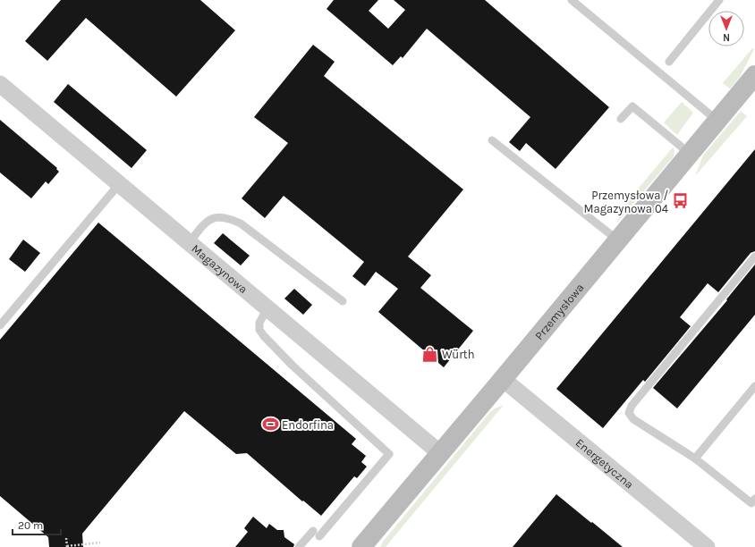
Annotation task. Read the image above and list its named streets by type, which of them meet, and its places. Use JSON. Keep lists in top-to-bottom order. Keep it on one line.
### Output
{"streets":{"street":["Magazynowa","Przemysłowa","Energetyczna"]},"crossings":[["Magazynowa","Przemysłowa"],["Przemysłowa","Energetyczna"]],"places":{"bus stop":["Przemysłowa / Magazynowa 04"],"shop":["Würth"],"sports":["Endorfina"]},"scale_bar":"20 m","north":"bottom"}
